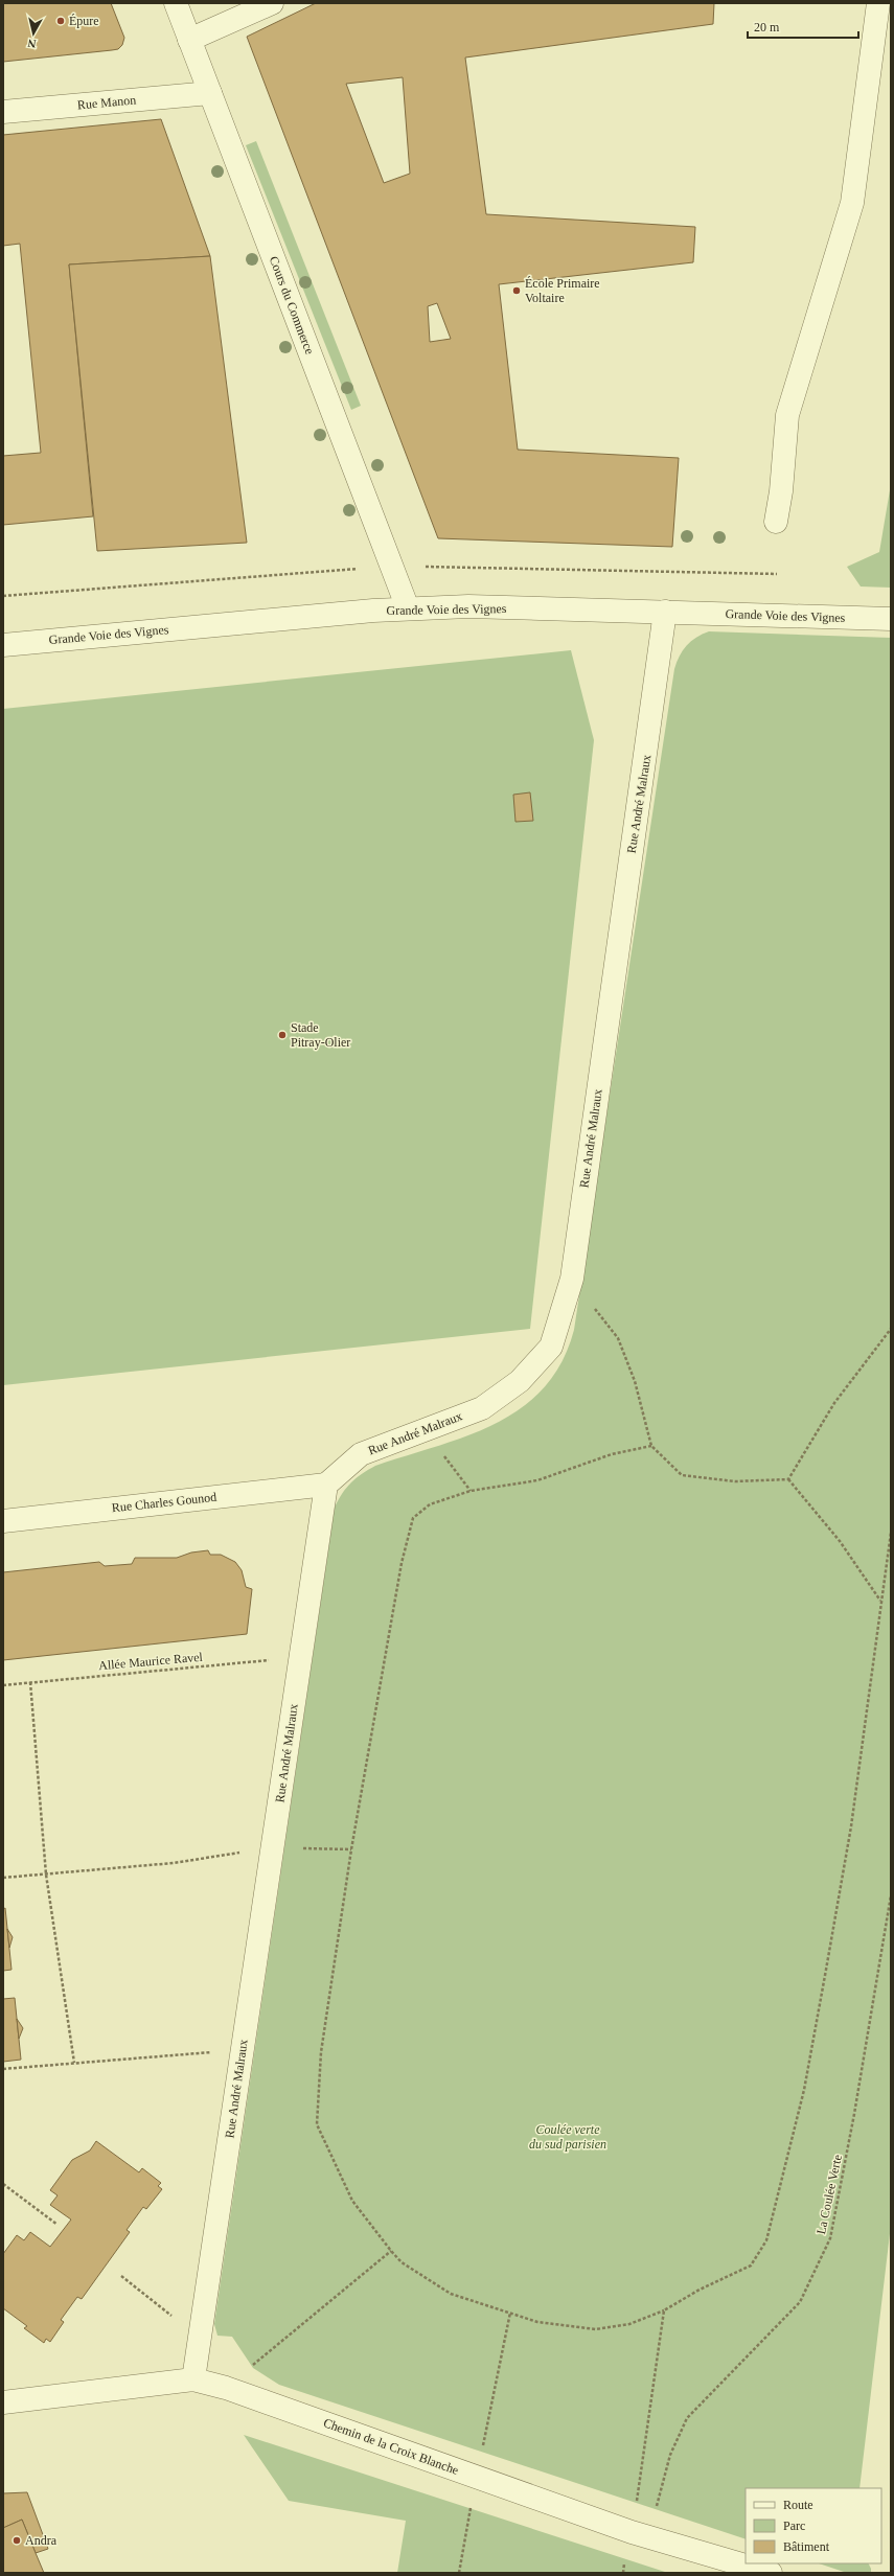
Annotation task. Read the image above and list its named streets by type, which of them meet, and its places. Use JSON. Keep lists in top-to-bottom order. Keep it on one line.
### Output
{"streets":{"street":["Rue Manon","Cours du Commerce","Grande Voie des Vignes","Rue André Malraux","Rue Charles Gounod","Chemin de la Croix Blanche"],"path":["Allée Maurice Ravel","La Coulée Verte"]},"crossings":[["Rue Manon","Cours du Commerce"],["Cours du Commerce","Grande Voie des Vignes"],["Grande Voie des Vignes","Rue André Malraux"],["Rue André Malraux","Rue Charles Gounod"],["Rue André Malraux","Allée Maurice Ravel"],["Rue André Malraux","Chemin de la Croix Blanche"]],"parks":["Coulée verte du sud parisien"],"places":["Épure","École Primaire Voltaire","Stade Pitray-Olier","Andra"],"legend":["Route","Parc","Bâtiment"],"scale_bar":"20 m","north":"bottom"}
